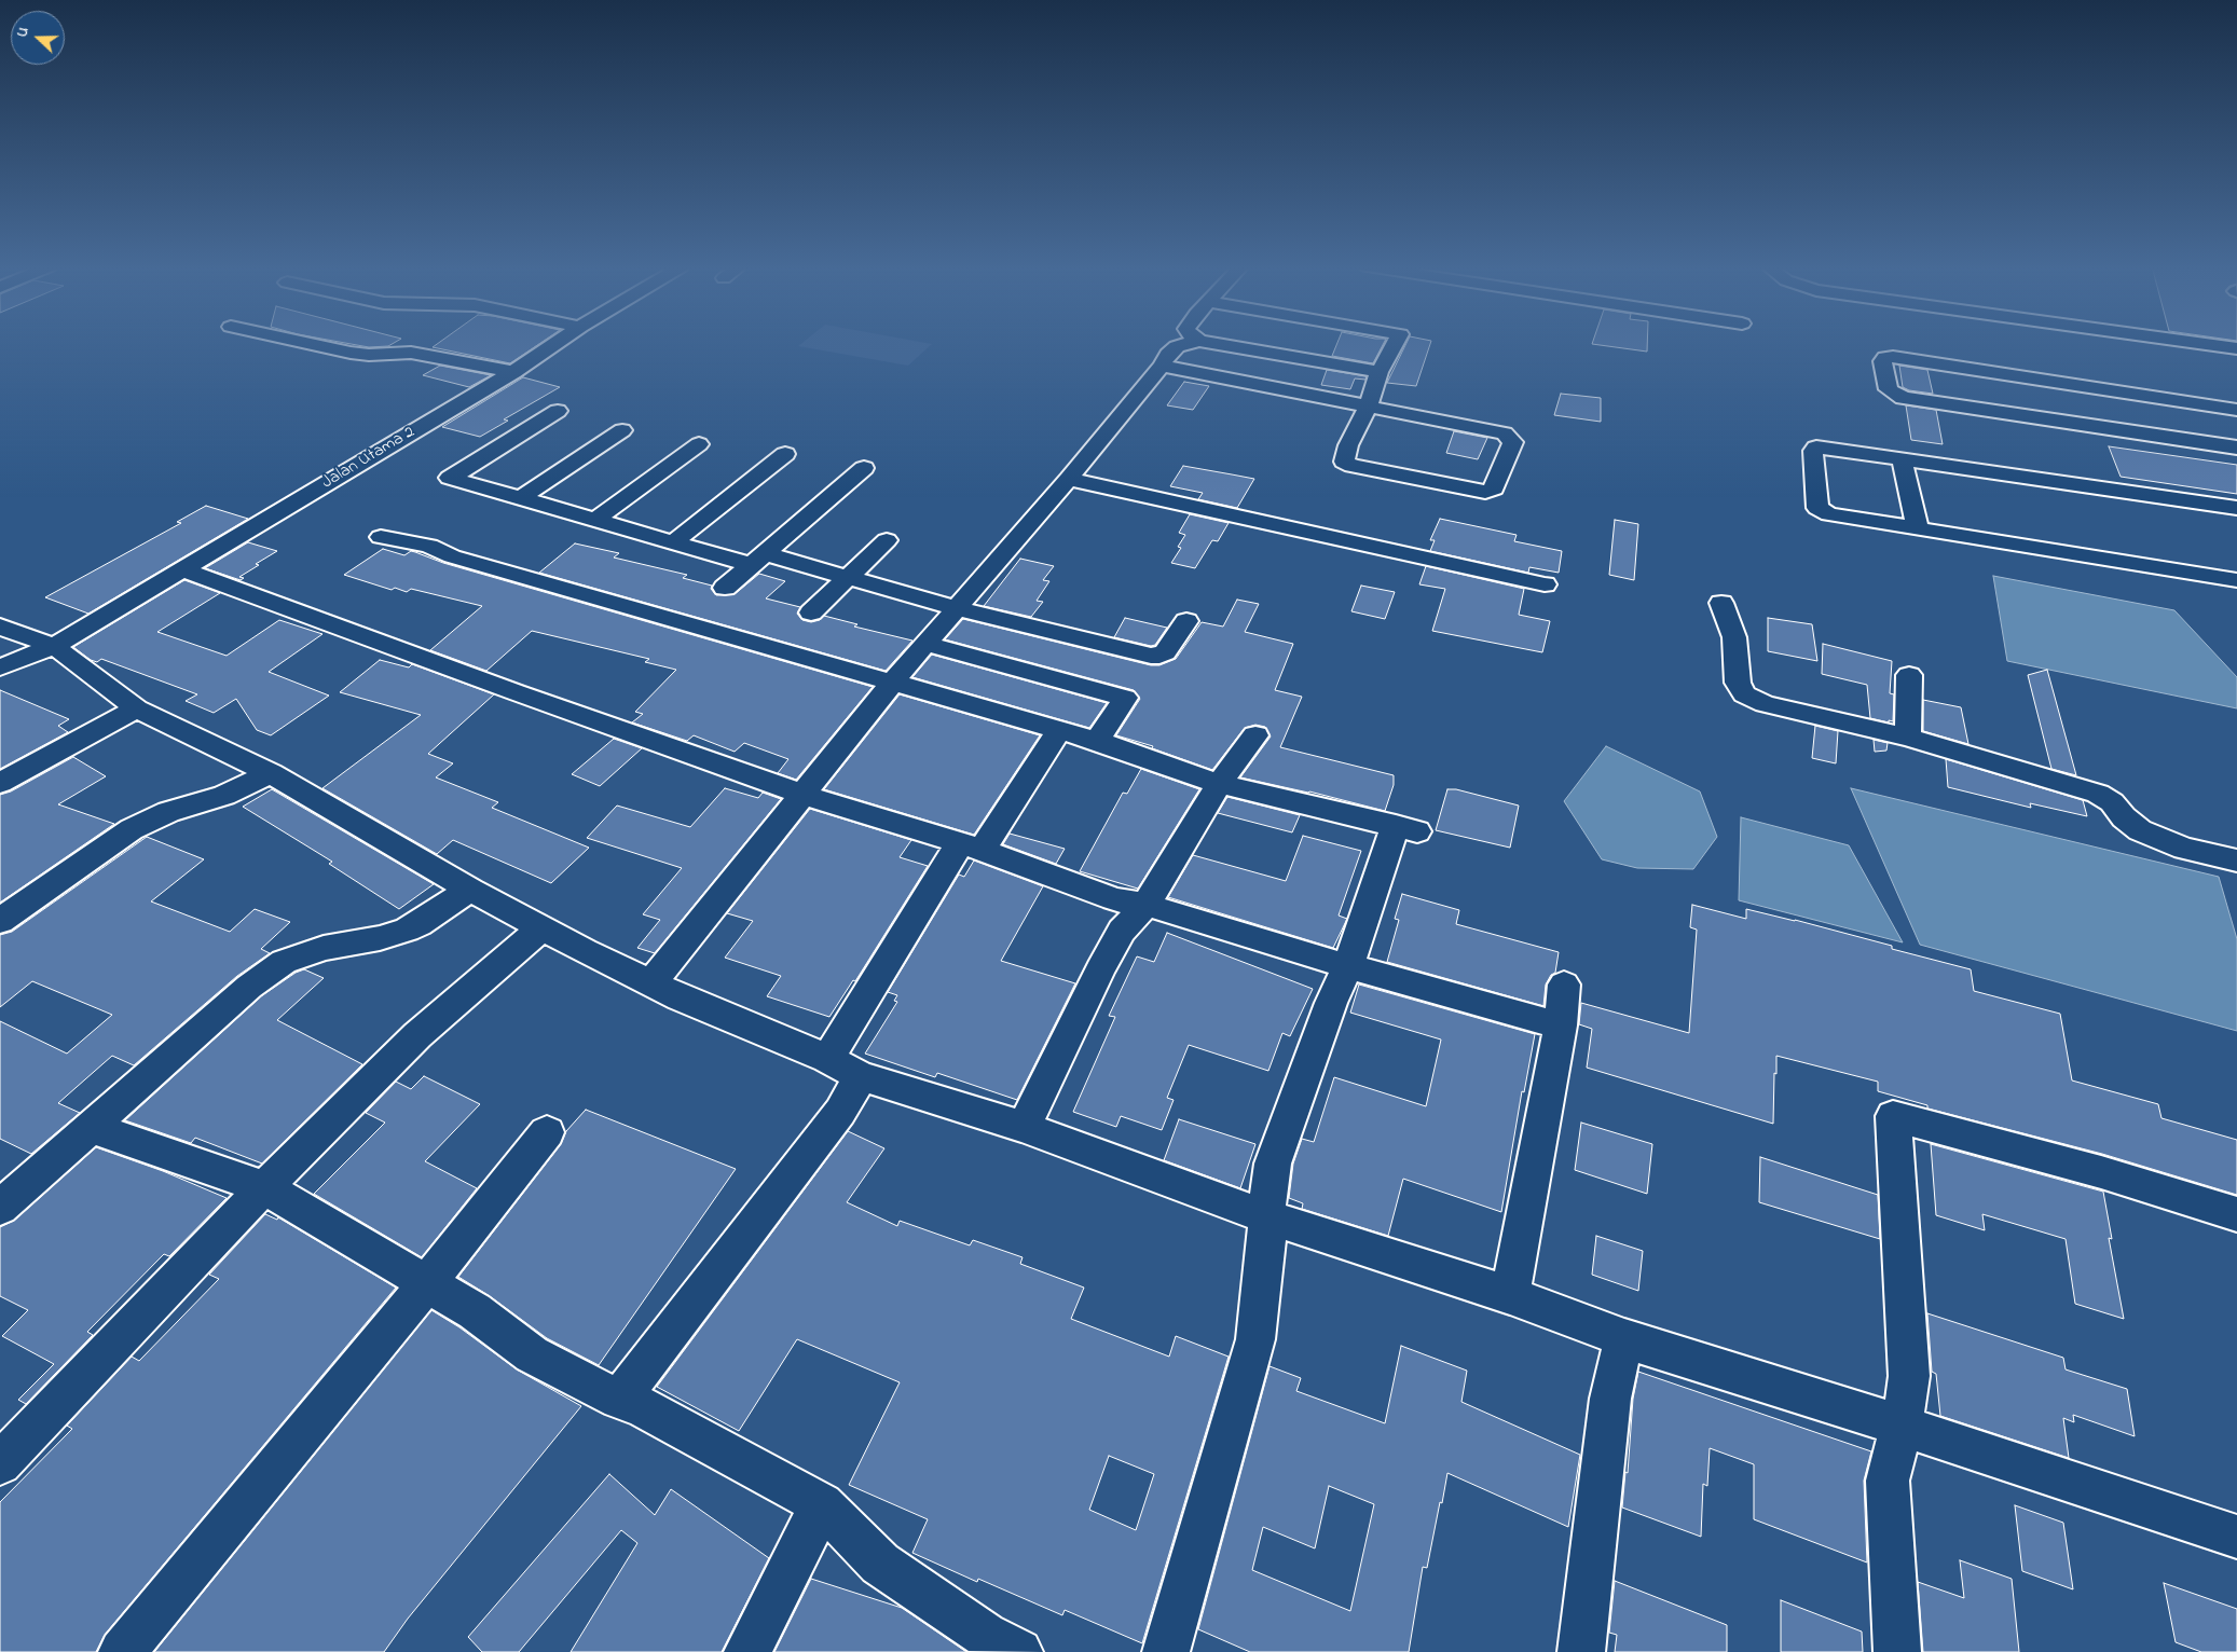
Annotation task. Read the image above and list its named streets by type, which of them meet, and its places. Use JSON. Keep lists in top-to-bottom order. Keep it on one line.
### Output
{"streets":{"street":["Jalan Utama 2"]},"north":"left"}
